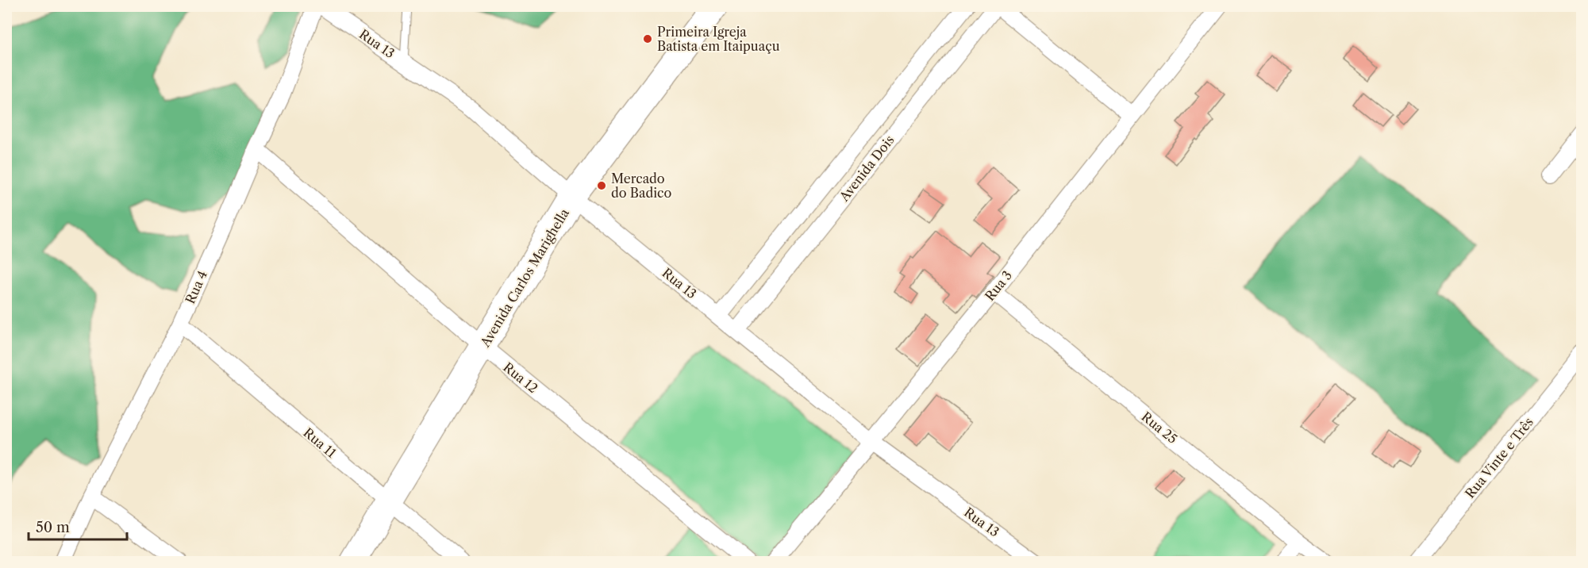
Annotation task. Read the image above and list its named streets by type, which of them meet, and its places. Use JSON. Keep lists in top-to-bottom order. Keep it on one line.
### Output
{"streets":{"main road":["Avenida Carlos Marighella"],"street":["Rua 13","Avenida Dois","Rua 3","Rua 4","Rua 12","Rua 25","Rua 11","Rua Vinte e Três"]},"crossings":[["Rua 13","Avenida Dois"],["Rua 13","Avenida Carlos Marighella"],["Rua 13","Rua 3"],["Avenida Carlos Marighella","Rua 12"],["Avenida Carlos Marighella","Rua 11"],["Rua 3","Rua 25"],["Rua 4","Rua 12"],["Rua 4","Rua 11"]],"places":["Primeira Igreja Batista em Itaipuaçu","Mercado do Badico"],"scale_bar":"50 m"}
